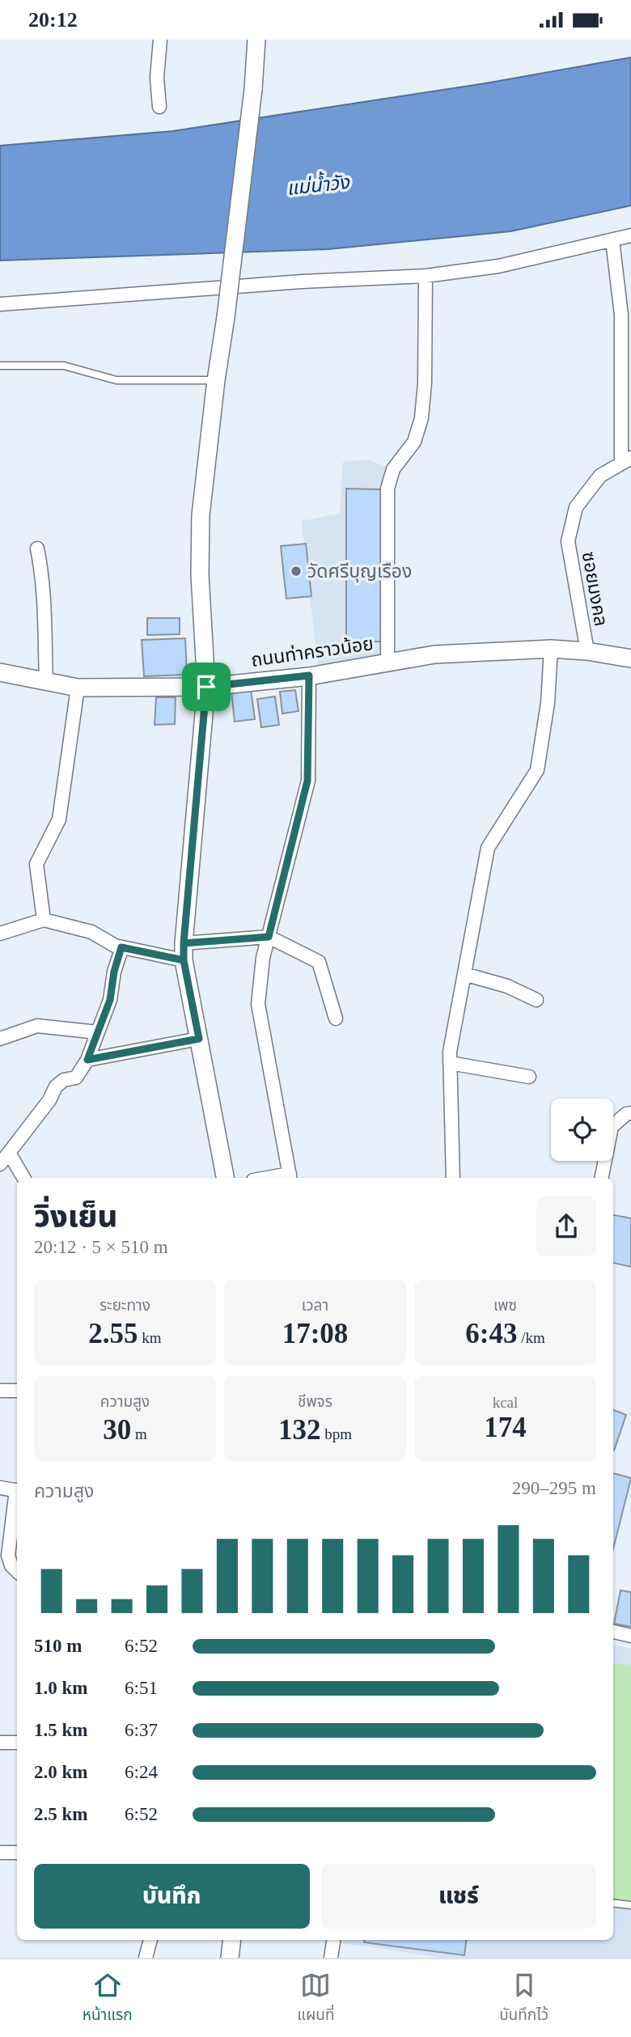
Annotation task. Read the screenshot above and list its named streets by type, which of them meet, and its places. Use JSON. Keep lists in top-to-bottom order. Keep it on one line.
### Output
{"streets":{"street":["ซอยมงคล","ถนนท่าคราวน้อย"]},"crossings":[["ซอยมงคล","ถนนท่าคราวน้อย"]],"water":["แม่น้ำวัง"],"places":["วัดศรีบุญเรือง"],"page":{"status":"20:12","heading":["วิ่งเย็น","20:12 · 5 × 510 m"],"stats":[["ระยะทาง","2.55 km"],["เวลา","17:08"],["เพซ","6:43 /km"],["ความสูง","30 m"],["ชีพจร","132 bpm"],["kcal","174"]],"chart":["ความสูง","290–295 m"],"list":[{"name":"510 m","note":"6:52"},{"name":"1.0 km","note":"6:51"},{"name":"1.5 km","note":"6:37"},{"name":"2.0 km","note":"6:24"},{"name":"2.5 km","note":"6:52"}],"buttons":["บันทึก","แชร์"],"tabs":["หน้าแรก","แผนที่","บันทึกไว้"]}}
